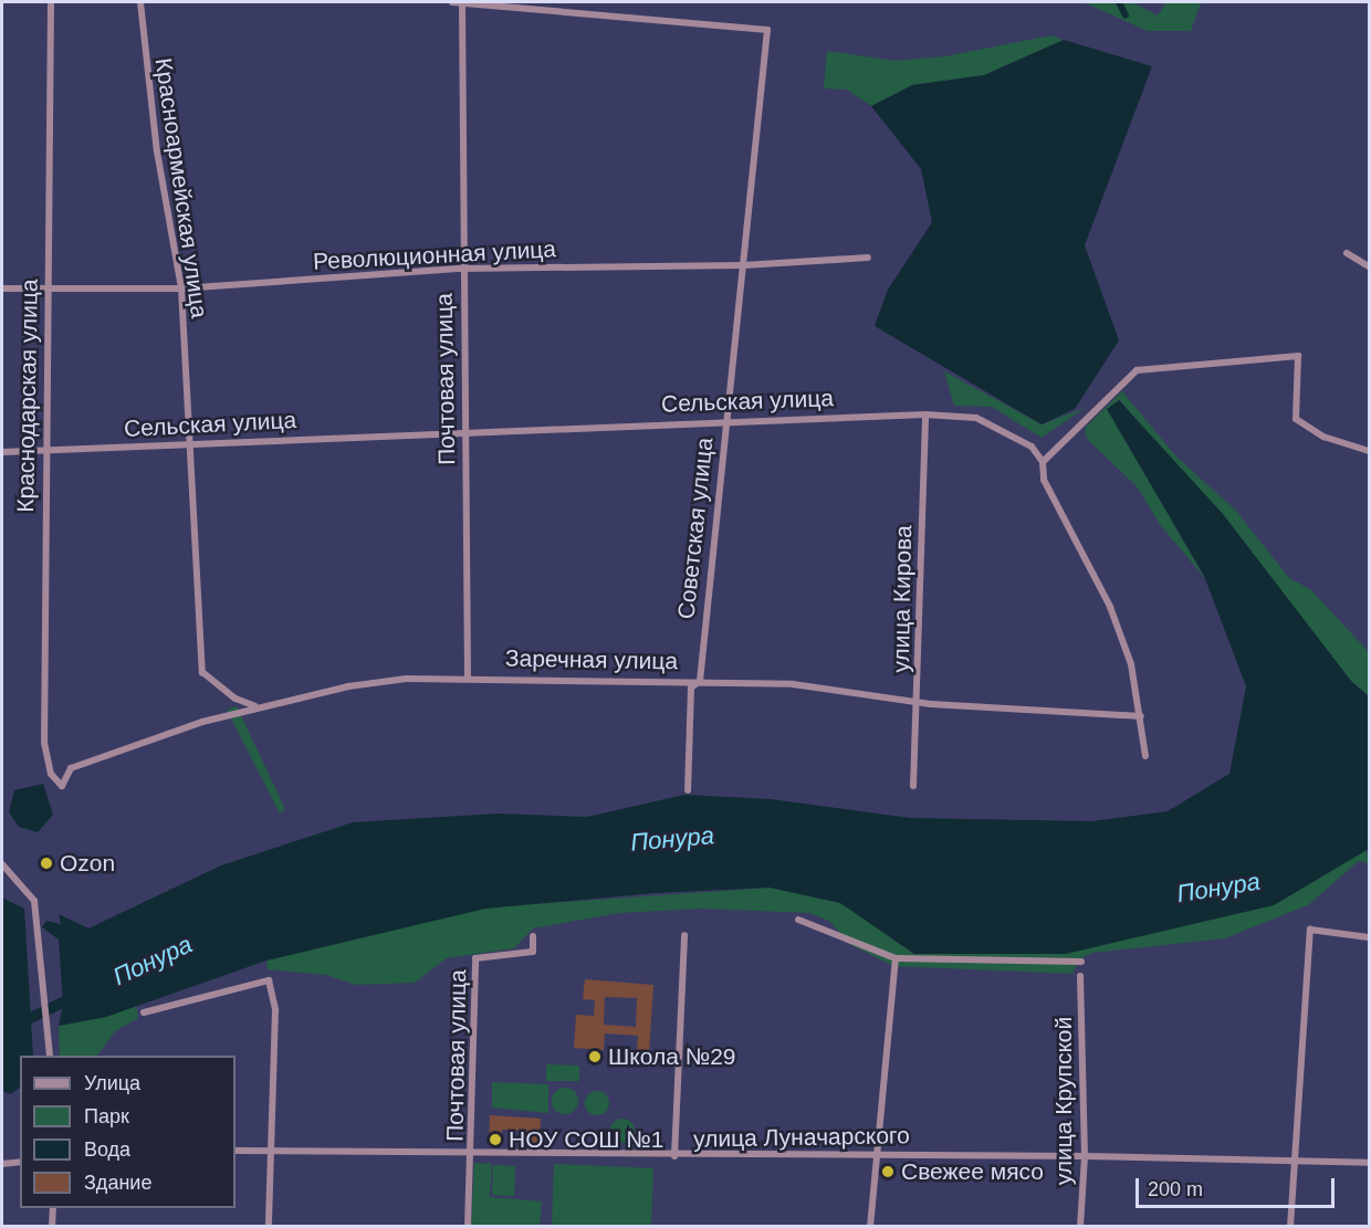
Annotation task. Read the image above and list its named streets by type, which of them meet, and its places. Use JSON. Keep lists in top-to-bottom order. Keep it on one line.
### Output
{"streets":{"street":["Красноармейская улица","Революционная улица","Почтовая улица","Краснодарская улица","Сельская улица","Советская улица","улица Кирова","Заречная улица","улица Крупской","улица Луначарского"]},"crossings":[["Красноармейская улица","Революционная улица"],["Красноармейская улица","Сельская улица"],["Красноармейская улица","Заречная улица"],["Революционная улица","Почтовая улица"],["Революционная улица","Краснодарская улица"],["Революционная улица","Советская улица"],["Почтовая улица","Сельская улица"],["Почтовая улица","Советская улица"],["Почтовая улица","Заречная улица"],["Почтовая улица","улица Луначарского"],["Краснодарская улица","Сельская улица"],["Краснодарская улица","Заречная улица"],["Сельская улица","Советская улица"],["Сельская улица","улица Кирова"],["Советская улица","Заречная улица"],["улица Кирова","Заречная улица"],["улица Крупской","улица Луначарского"]],"water":["Понура"],"places":["Ozon","Школа №29","НОУ СОШ №1","Свежее мясо"],"legend":["Улица","Парк","Вода","Здание"],"scale_bar":"200 m"}
